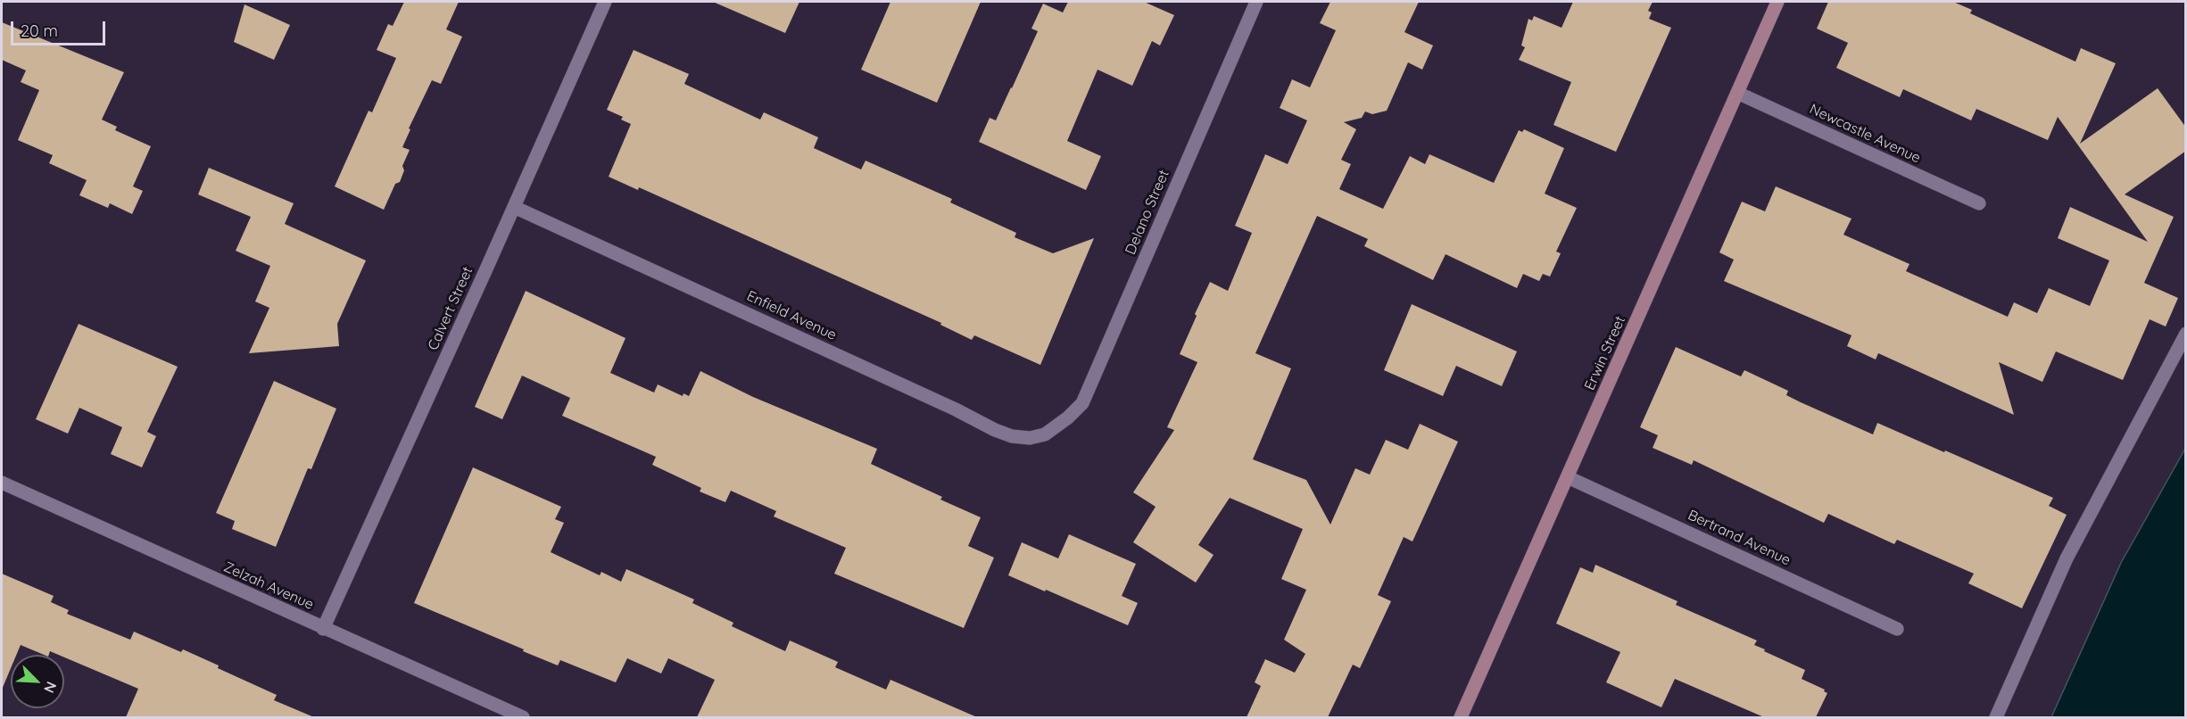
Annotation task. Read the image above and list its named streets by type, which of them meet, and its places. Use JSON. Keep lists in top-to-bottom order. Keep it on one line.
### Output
{"streets":{"street":["Newcastle Avenue","Delano Street","Calvert Street","Enfield Avenue","Erwin Street","Bertrand Avenue","Zelzah Avenue"]},"crossings":[["Newcastle Avenue","Erwin Street"],["Delano Street","Enfield Avenue"],["Calvert Street","Enfield Avenue"],["Calvert Street","Zelzah Avenue"],["Erwin Street","Bertrand Avenue"]],"scale_bar":"20 m","north":"bottom right"}
